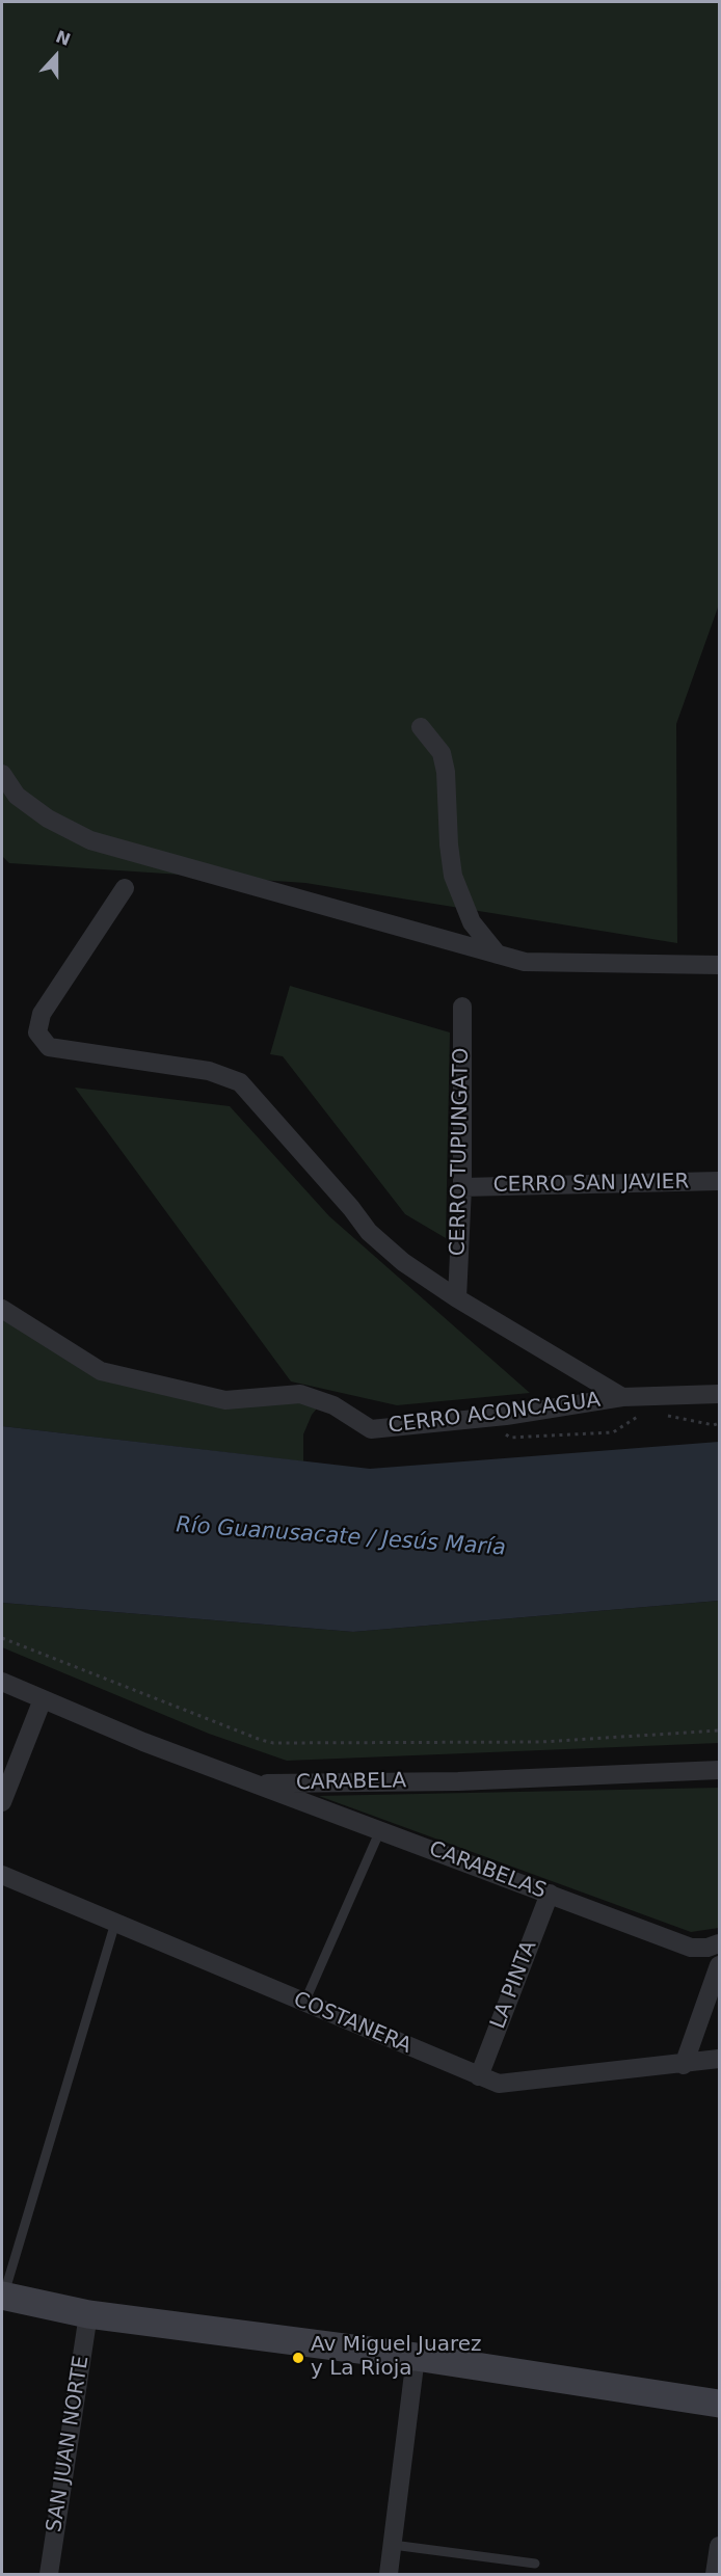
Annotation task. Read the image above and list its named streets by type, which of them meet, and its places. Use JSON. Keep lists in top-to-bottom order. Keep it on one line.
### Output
{"streets":{"street":["CERRO TUPUNGATO","CERRO SAN JAVIER","CERRO ACONCAGUA","CARABELA","CARABELAS","LA PINTA","COSTANERA","SAN JUAN NORTE"]},"crossings":[["CERRO TUPUNGATO","CERRO SAN JAVIER"],["CARABELA","CARABELAS"],["CARABELAS","LA PINTA"],["LA PINTA","COSTANERA"]],"water":["Río Guanusacate / Jesús María"],"places":["Av Miguel Juarez y La Rioja"],"north":"top"}
